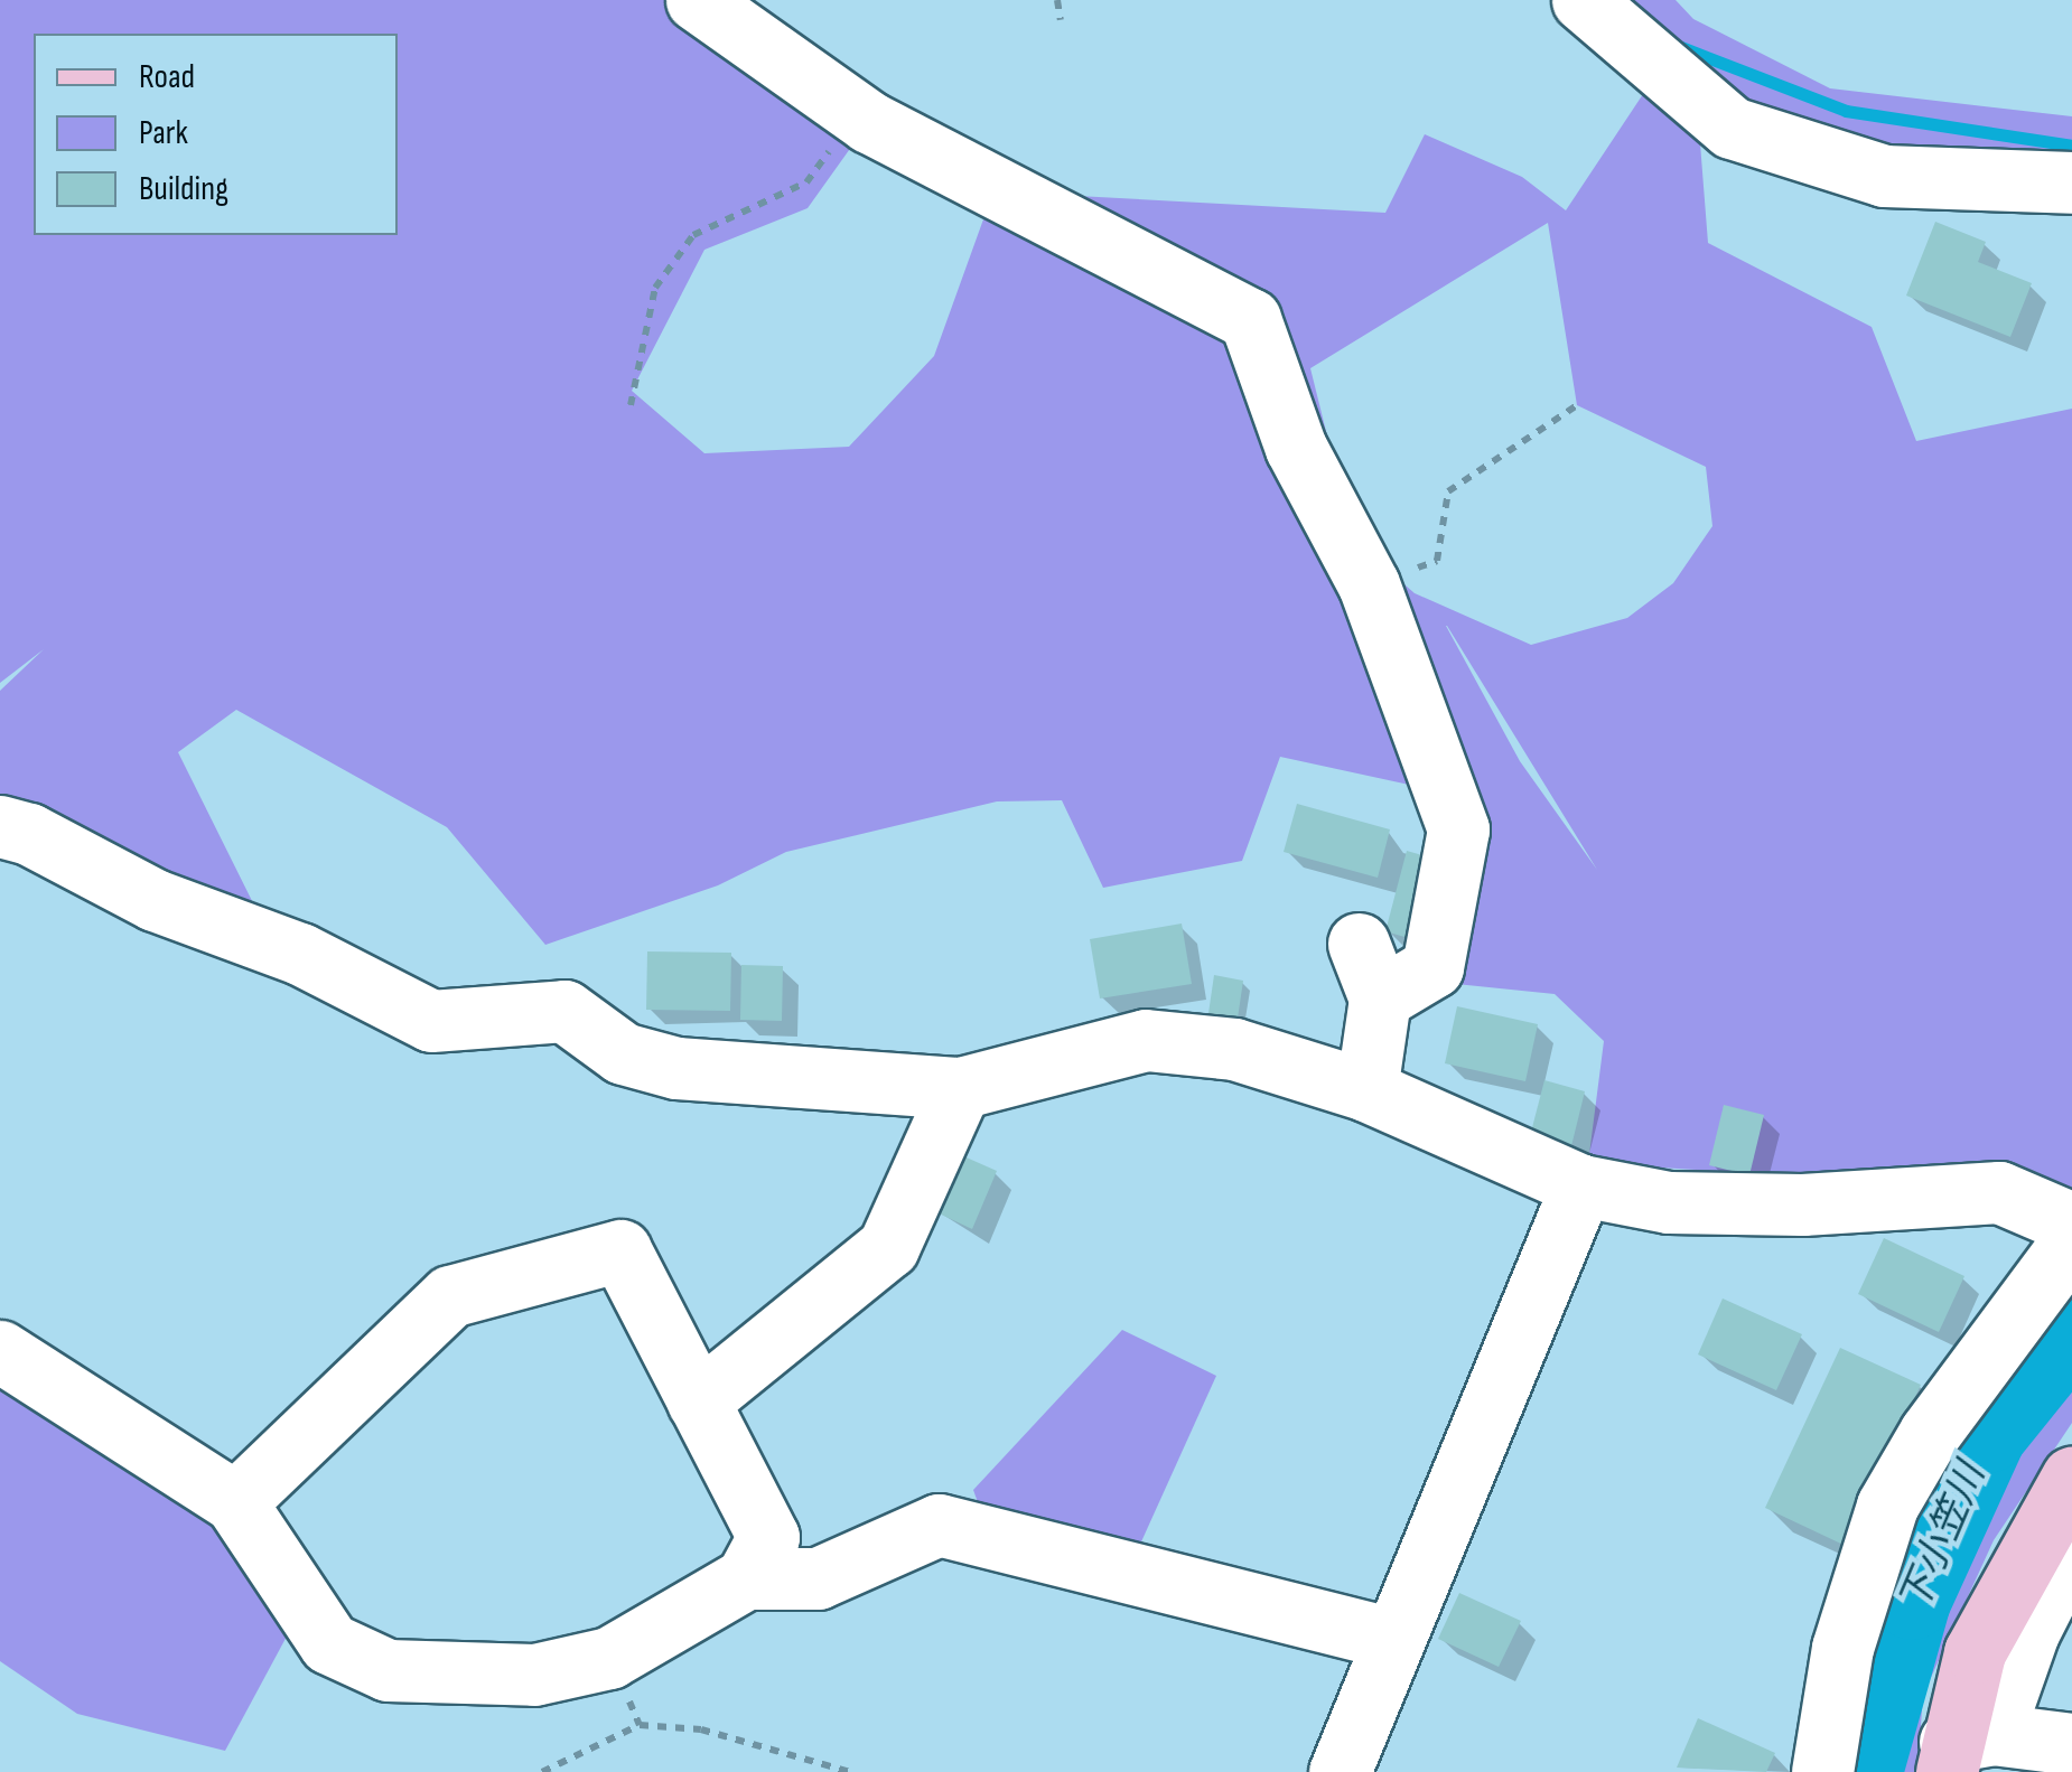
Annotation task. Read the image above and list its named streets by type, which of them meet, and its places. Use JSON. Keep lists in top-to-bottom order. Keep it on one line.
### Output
{"water":["下小笠川"],"legend":["Road","Park","Building"]}
